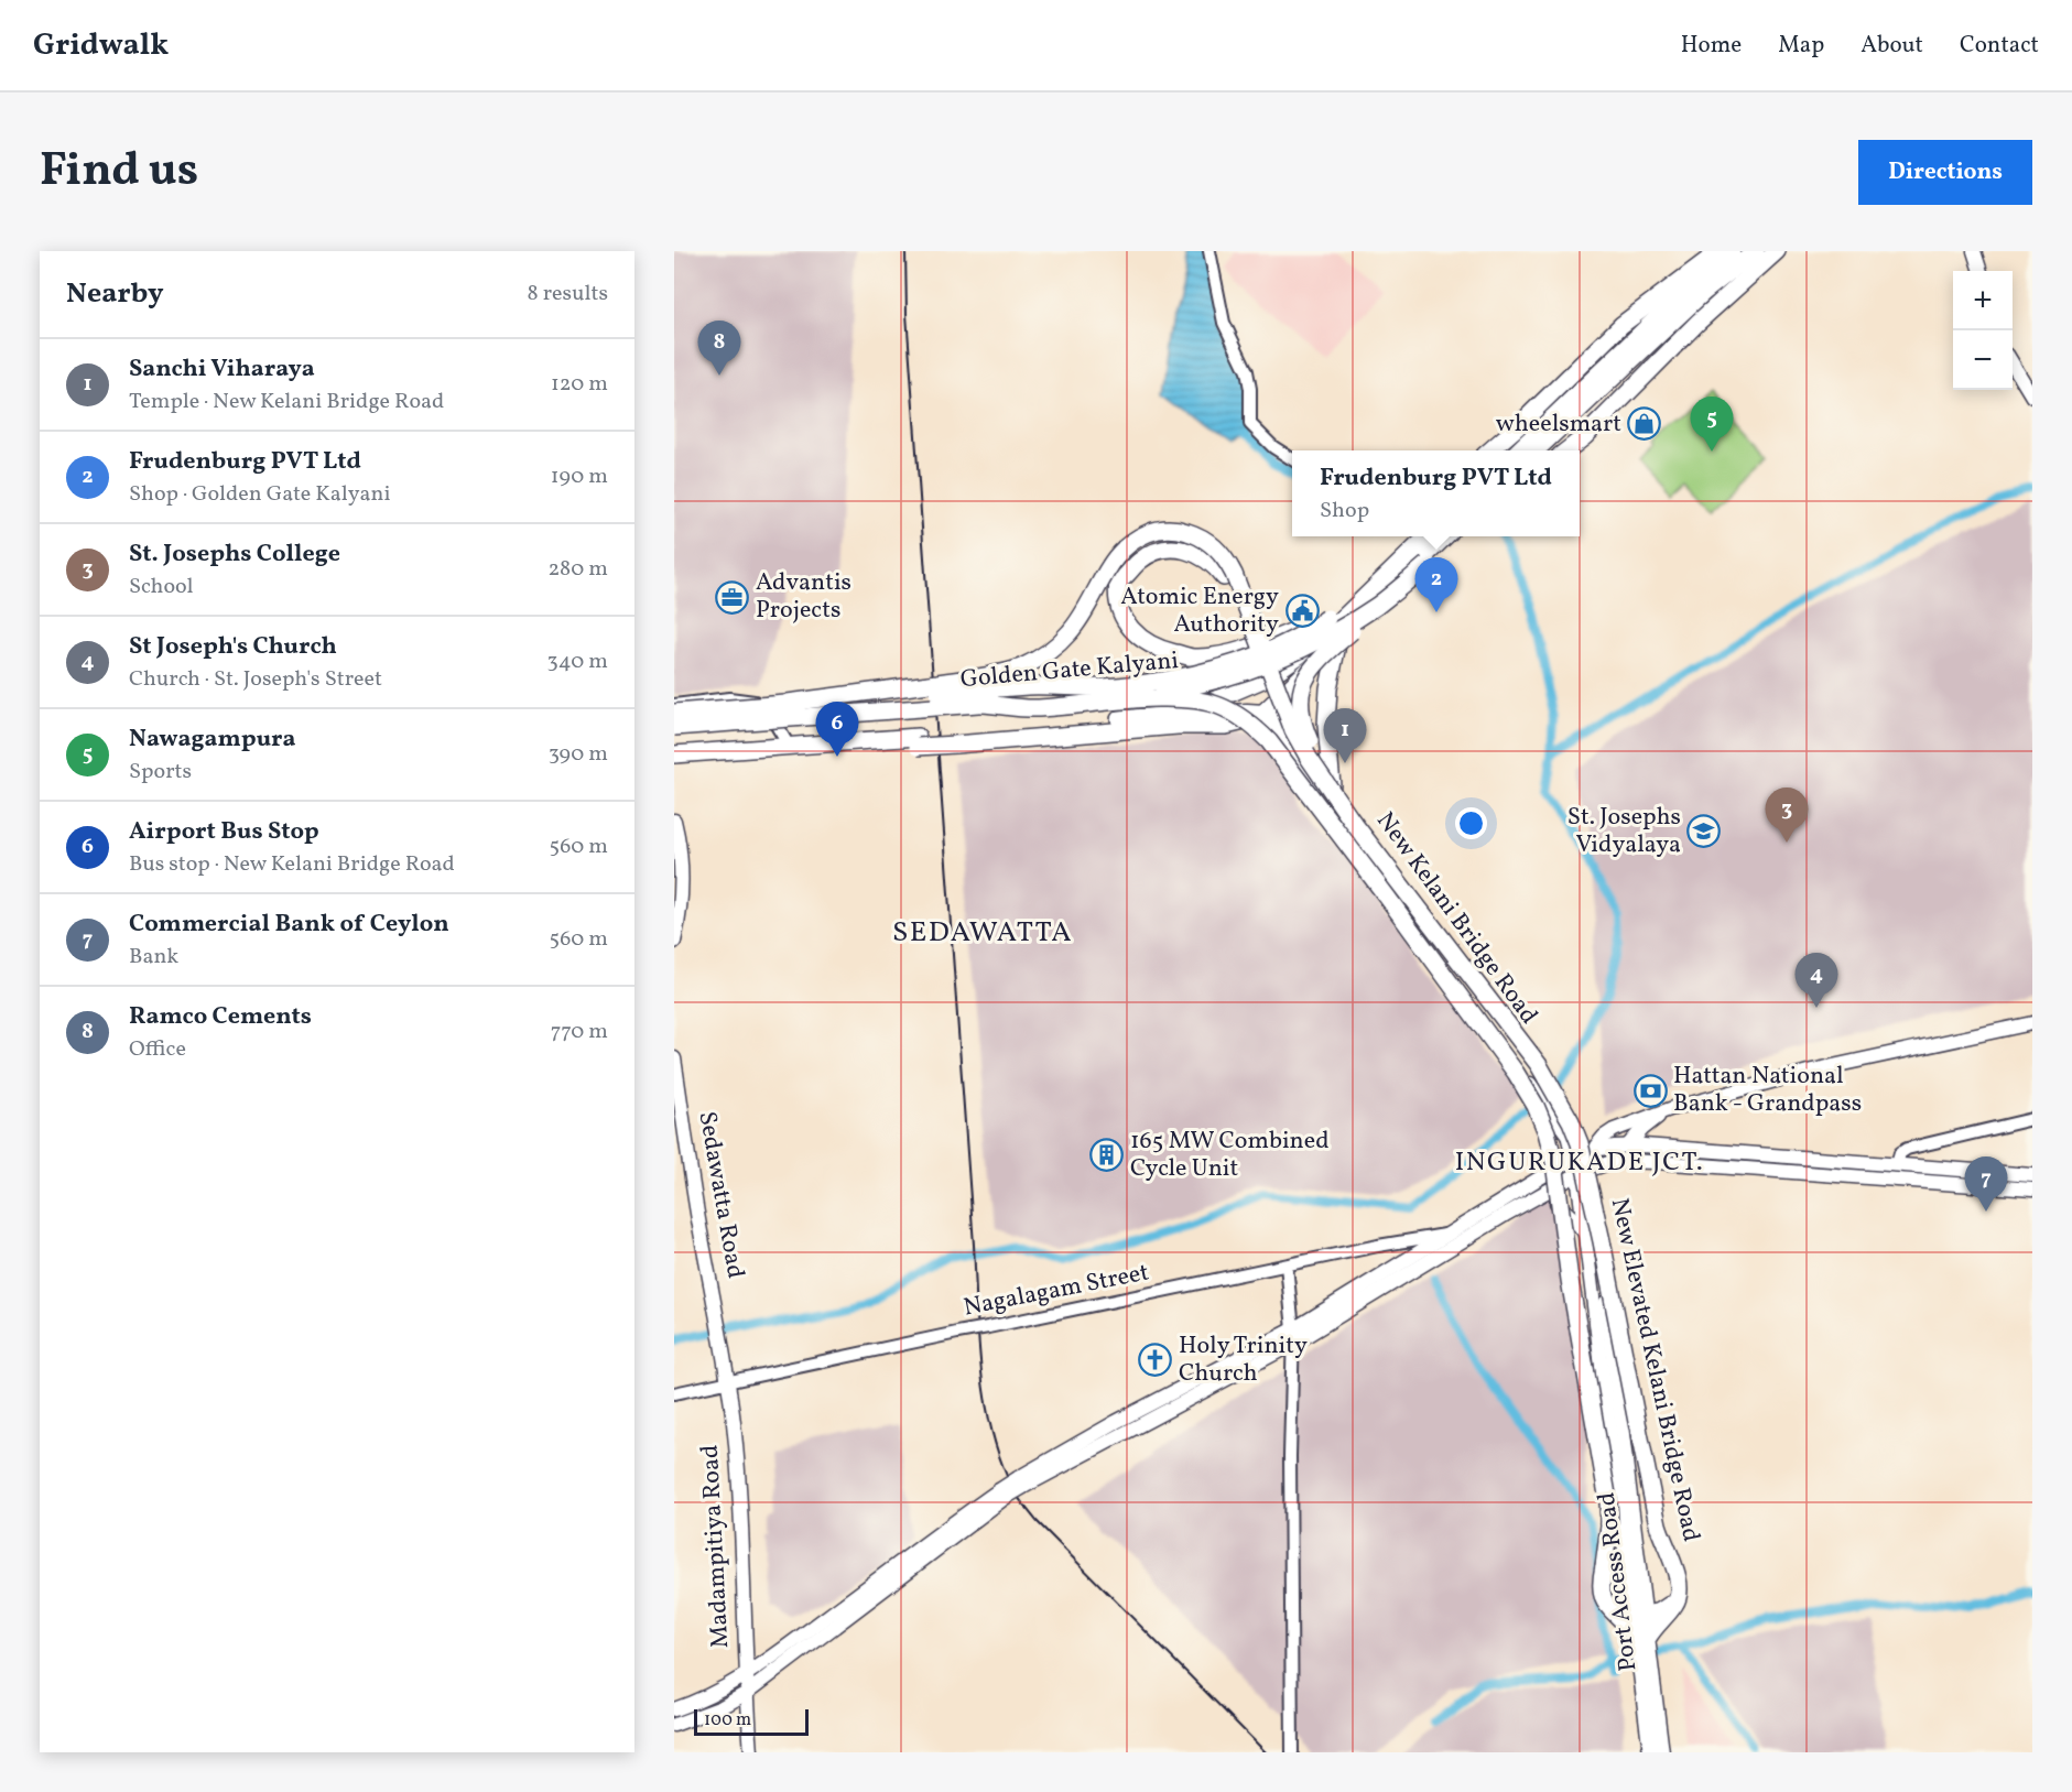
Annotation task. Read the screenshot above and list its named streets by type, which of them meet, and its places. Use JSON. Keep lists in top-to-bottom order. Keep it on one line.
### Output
{"streets":{"highway":["Golden Gate Kalyani","New Kelani Bridge Road","New Elevated Kelani Bridge Road"],"main road":["Sedawatta Road","Madampitiya Road","Port Access Road"],"street":["Nagalagam Street"]},"crossings":[["New Kelani Bridge Road","Port Access Road"],["Sedawatta Road","Madampitiya Road"],["Nagalagam Street","Madampitiya Road"]],"districts":["SEDAWATTA","INGURUKADE JCT."],"places":{"shop":["wheelsmart"],"office":["Advantis Projects"],"public building":["Atomic Energy Authority"],"school or university":["St. Josephs Vidyalaya"],"bank":["Hattan National Bank - Grandpass"],"building":["165 MW Combined Cycle Unit"],"church":["Holy Trinity Church"]},"scale_bar":"100 m","page":{"header":"Gridwalk","nav":["Home","Map","About","Contact"],"title":"Find us","buttons":"Directions","heading":["Nearby","8 results"],"map_buttons":["+","−"],"pins":["8","5","2","6","1","3","4","7"],"list":[{"mark":"1","name":"Sanchi Viharaya","note":"Temple · New Kelani Bridge Road","value":"120 m"},{"mark":"2","name":"Frudenburg PVT Ltd","note":"Shop · Golden Gate Kalyani","value":"190 m"},{"mark":"3","name":"St. Josephs College","note":"School","value":"280 m"},{"mark":"4","name":"St Joseph's Church","note":"Church · St. Joseph's Street","value":"340 m"},{"mark":"5","name":"Nawagampura","note":"Sports","value":"390 m"},{"mark":"6","name":"Airport Bus Stop","note":"Bus stop · New Kelani Bridge Road","value":"560 m"},{"mark":"7","name":"Commercial Bank of Ceylon","note":"Bank","value":"560 m"},{"mark":"8","name":"Ramco Cements","note":"Office","value":"770 m"}],"popup":["Frudenburg PVT Ltd","Shop"],"scale":"100 m"}}
